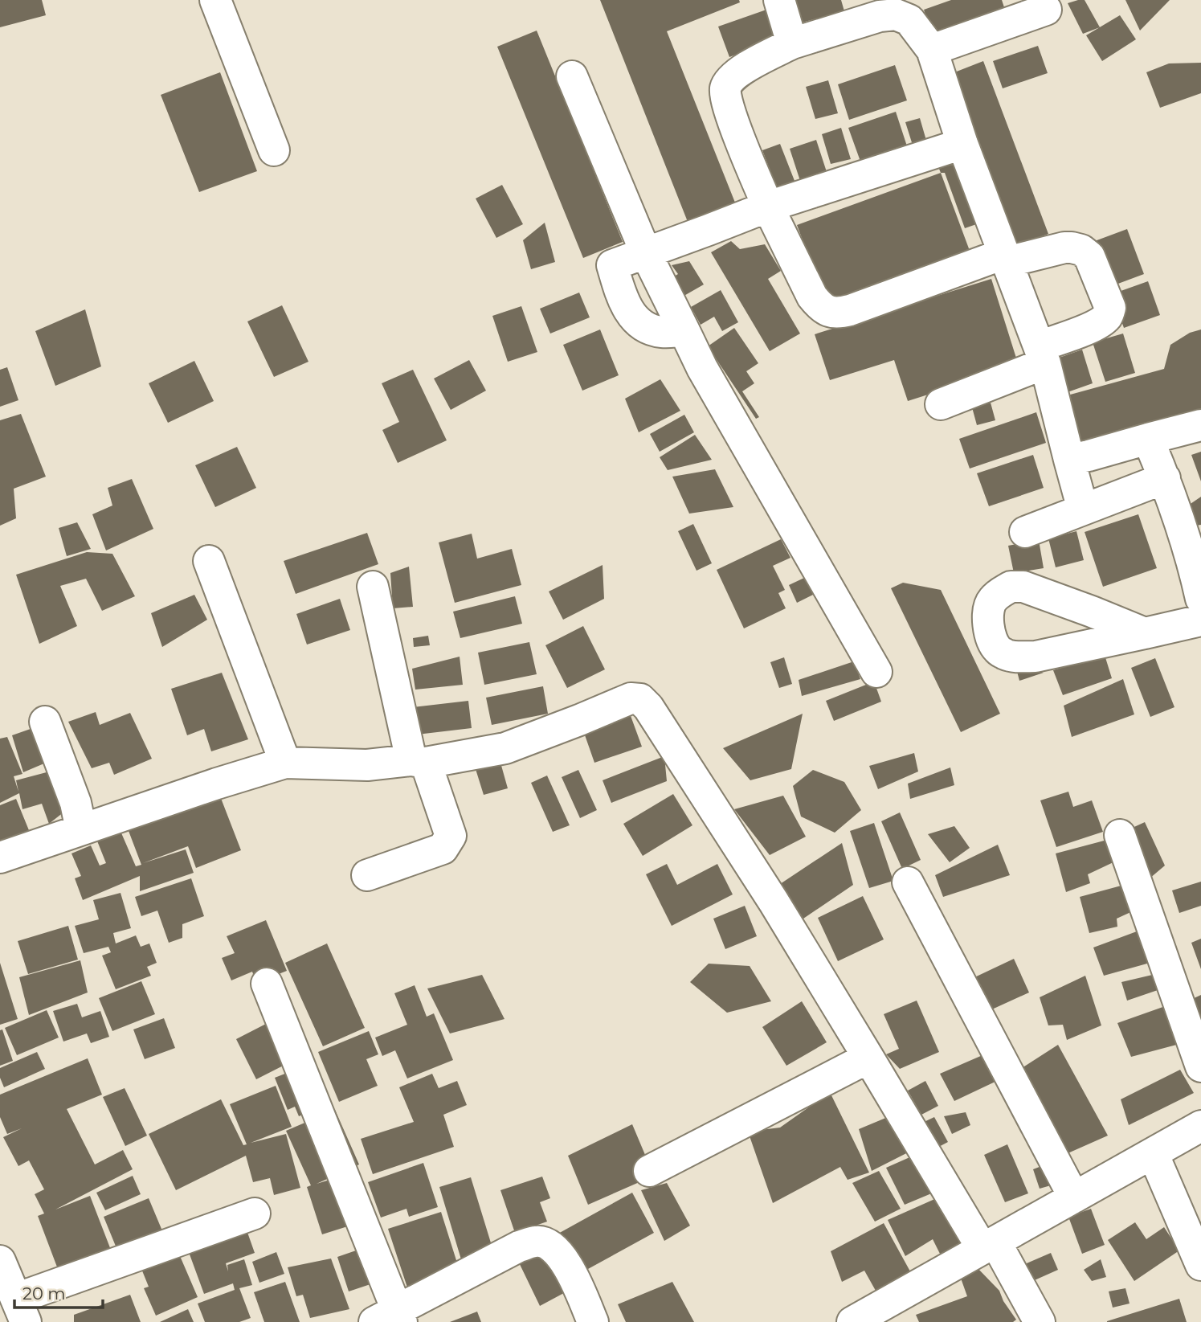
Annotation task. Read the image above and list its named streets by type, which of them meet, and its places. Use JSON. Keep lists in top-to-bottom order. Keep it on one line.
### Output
{"scale_bar":"20 m"}
